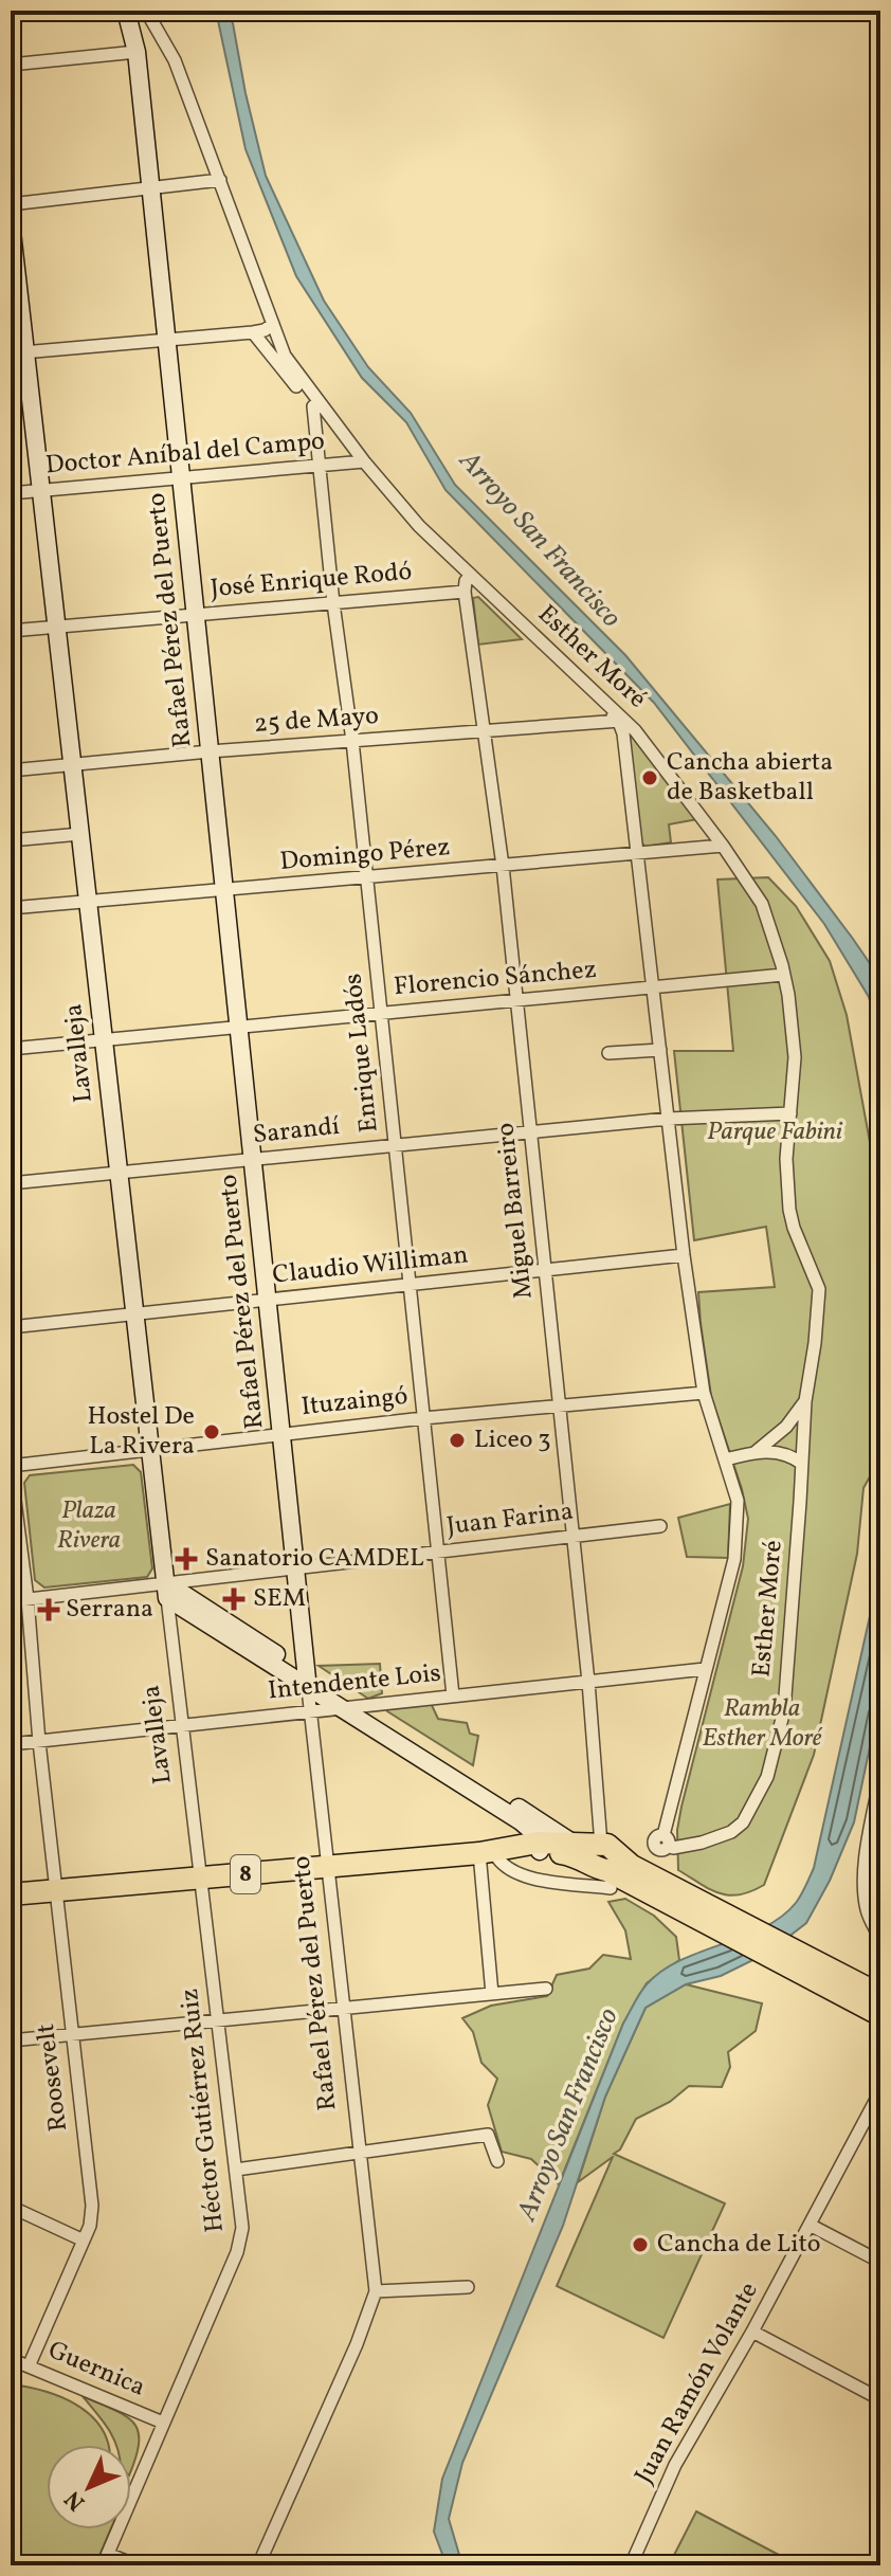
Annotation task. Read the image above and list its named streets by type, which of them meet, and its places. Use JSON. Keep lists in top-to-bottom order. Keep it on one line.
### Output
{"streets":{"highway":["8"],"main road":["Rafael Pérez del Puerto","Lavalleja"],"street":["Doctor Aníbal del Campo","José Enrique Rodó","Esther Moré","25 de Mayo","Domingo Pérez","Florencio Sánchez","Enrique Ladós","Sarandí","Miguel Barreiro","Claudio Williman","Ituzaingó","Juan Farina","Intendente Lois","Roosevelt","Héctor Gutiérrez Ruiz","Guernica","Juan Ramón Volante"]},"crossings":[["Doctor Aníbal del Campo","Rafael Pérez del Puerto"],["Doctor Aníbal del Campo","Esther Moré"],["Doctor Aníbal del Campo","Lavalleja"],["Doctor Aníbal del Campo","Enrique Ladós"],["José Enrique Rodó","Rafael Pérez del Puerto"],["José Enrique Rodó","Esther Moré"],["José Enrique Rodó","Lavalleja"],["José Enrique Rodó","Enrique Ladós"],["José Enrique Rodó","Miguel Barreiro"],["Rafael Pérez del Puerto","25 de Mayo"],["Rafael Pérez del Puerto","Domingo Pérez"],["Rafael Pérez del Puerto","Florencio Sánchez"],["Rafael Pérez del Puerto","Sarandí"],["Rafael Pérez del Puerto","Claudio Williman"],["Rafael Pérez del Puerto","Ituzaingó"],["Rafael Pérez del Puerto","Juan Farina"],["Rafael Pérez del Puerto","Intendente Lois"],["Rafael Pérez del Puerto","8"],["Esther Moré","25 de Mayo"],["Esther Moré","Domingo Pérez"],["Esther Moré","Florencio Sánchez"],["Esther Moré","Enrique Ladós"],["Esther Moré","Sarandí"],["Esther Moré","Miguel Barreiro"],["Esther Moré","Claudio Williman"],["Esther Moré","Ituzaingó"],["Esther Moré","Intendente Lois"],["25 de Mayo","Lavalleja"],["25 de Mayo","Enrique Ladós"],["25 de Mayo","Miguel Barreiro"],["Domingo Pérez","Lavalleja"],["Domingo Pérez","Enrique Ladós"],["Domingo Pérez","Miguel Barreiro"],["Florencio Sánchez","Lavalleja"],["Florencio Sánchez","Enrique Ladós"],["Florencio Sánchez","Miguel Barreiro"],["Lavalleja","Sarandí"],["Lavalleja","Claudio Williman"],["Lavalleja","Ituzaingó"],["Lavalleja","Juan Farina"],["Lavalleja","Intendente Lois"],["Lavalleja","8"],["Lavalleja","Héctor Gutiérrez Ruiz"],["Enrique Ladós","Sarandí"],["Enrique Ladós","Claudio Williman"],["Enrique Ladós","Ituzaingó"],["Enrique Ladós","Juan Farina"],["Enrique Ladós","Intendente Lois"],["Sarandí","Miguel Barreiro"],["Miguel Barreiro","Claudio Williman"],["Miguel Barreiro","Ituzaingó"],["Miguel Barreiro","Juan Farina"],["Miguel Barreiro","Intendente Lois"],["Miguel Barreiro","8"],["Ituzaingó","Roosevelt"],["Juan Farina","Roosevelt"],["Intendente Lois","Roosevelt"],["8","Roosevelt"],["8","Héctor Gutiérrez Ruiz"],["Roosevelt","Guernica"],["Héctor Gutiérrez Ruiz","Guernica"]],"water":["Arroyo San Francisco"],"parks":["Parque Fabini","Plaza Rivera","Rambla Esther Moré"],"places":{"other":["Cancha abierta de Basketball","Hostel De La Rivera","Liceo 3","Cancha de Lito"],"health":["Sanatorio CAMDEL","SEM","Serrana"]},"north":"bottom left"}
